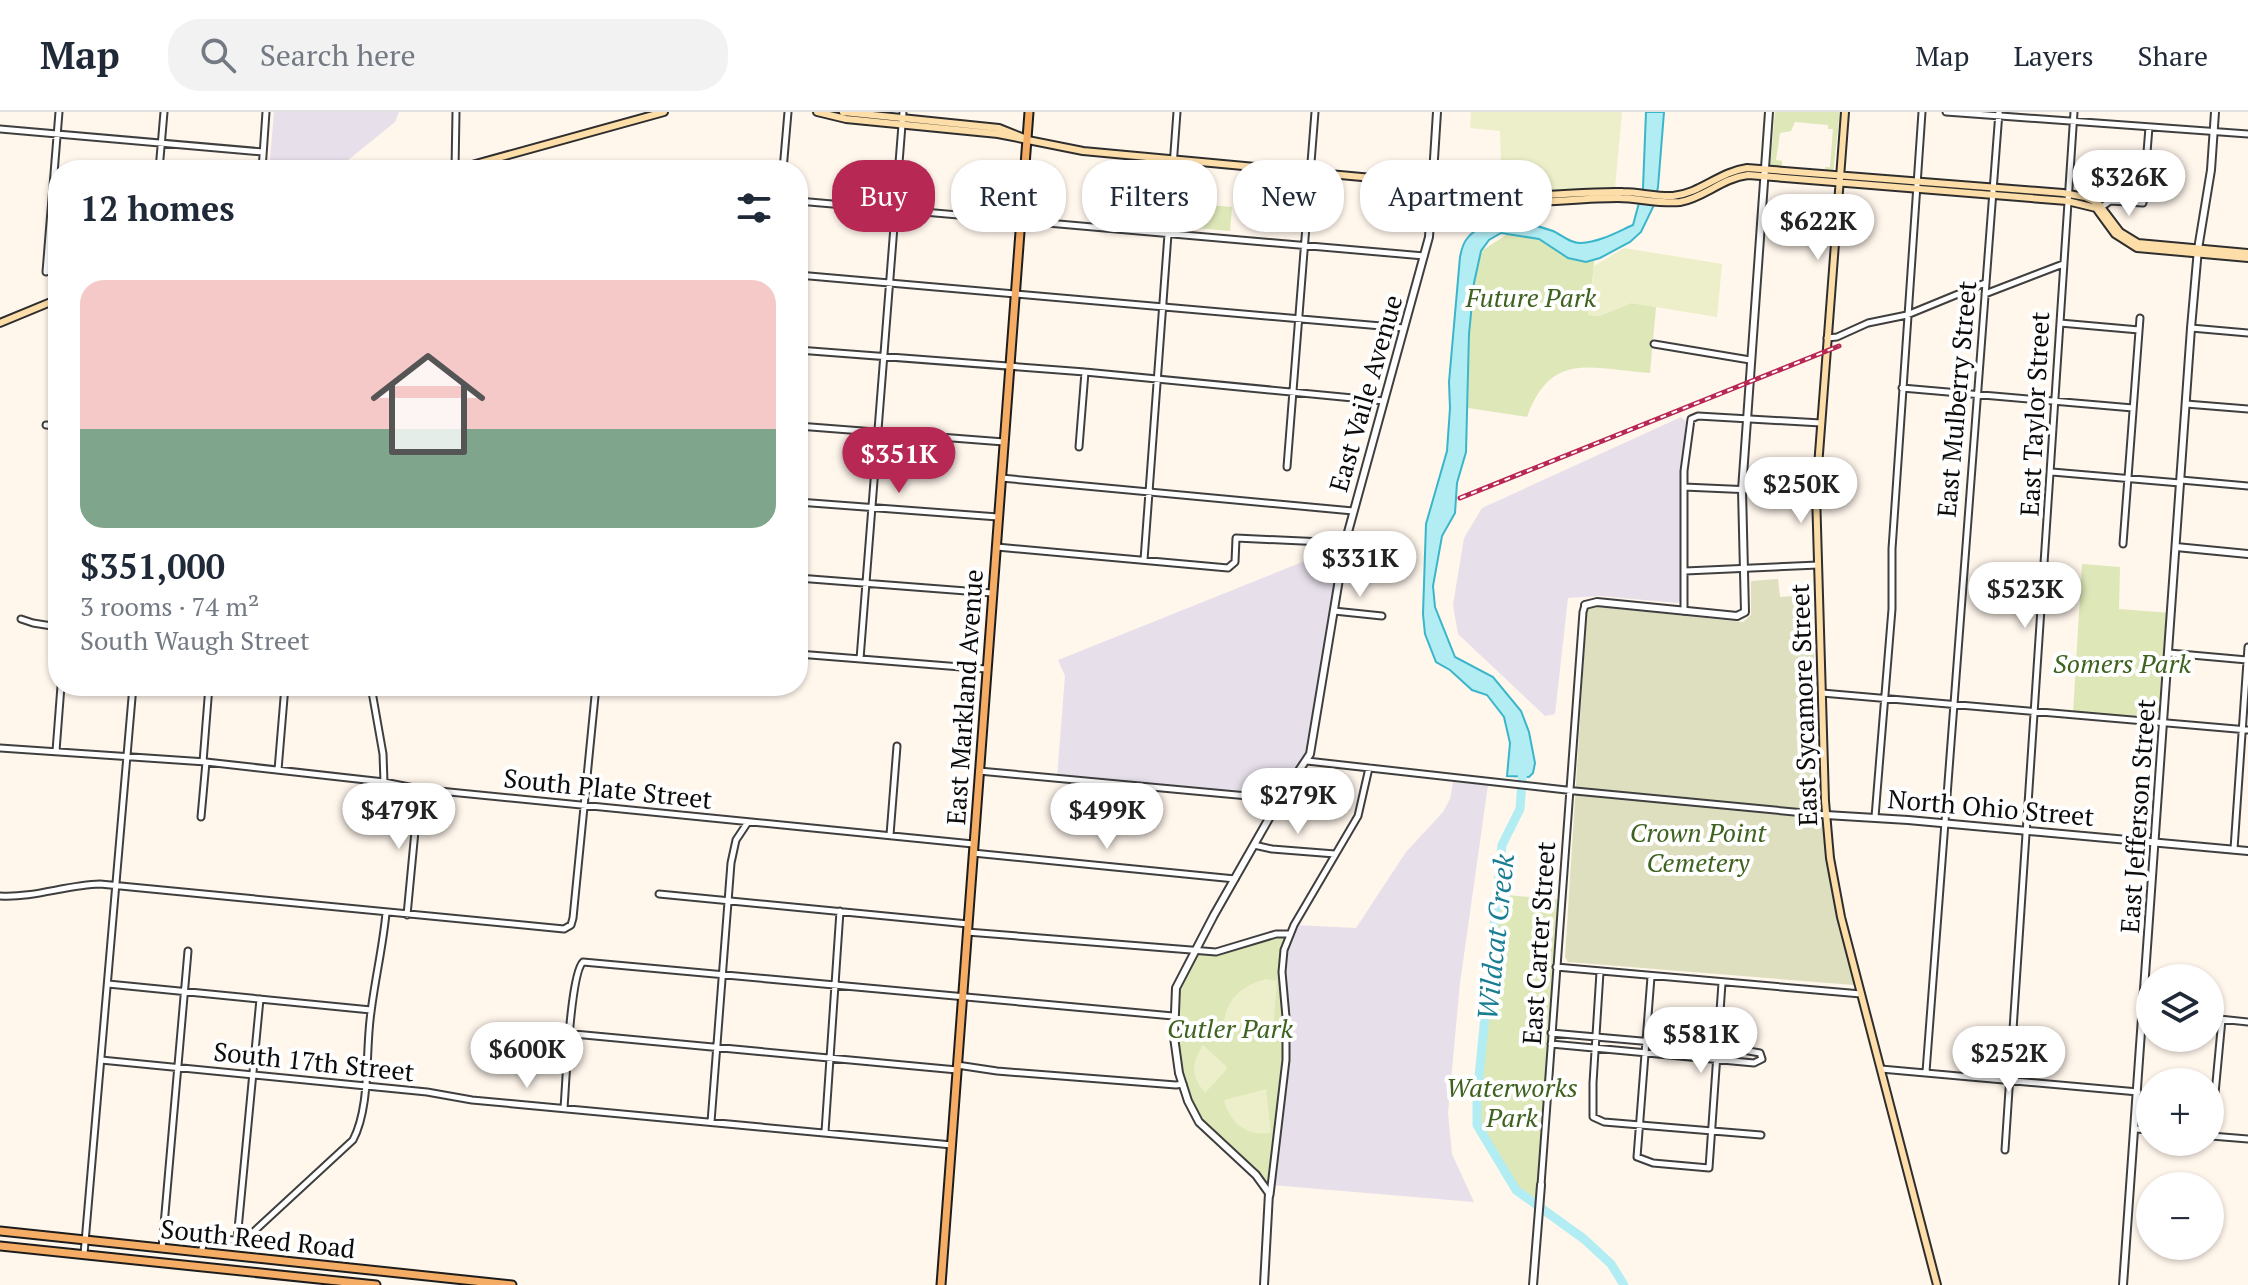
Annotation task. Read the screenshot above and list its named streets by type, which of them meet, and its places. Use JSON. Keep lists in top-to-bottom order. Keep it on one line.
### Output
{"streets":{"main road":["East Markland Avenue","East Sycamore Street","South Reed Road"],"street":["East Vaile Avenue","East Mulberry Street","East Taylor Street","South Plate Street","North Ohio Street","East Jefferson Street","East Carter Street","South 17th Street"]},"crossings":[["East Vaile Avenue","South Plate Street"],["East Mulberry Street","North Ohio Street"],["East Taylor Street","North Ohio Street"],["East Markland Avenue","South Plate Street"],["East Markland Avenue","South 17th Street"],["East Sycamore Street","North Ohio Street"],["North Ohio Street","East Jefferson Street"]],"water":["Wildcat Creek"],"parks":["Future Park","Somers Park","Crown Point Cemetery","Cutler Park","Waterworks Park"],"page":{"header":"Map","search":"Search here","nav":["Map","Layers","Share"],"price":["$326K","$622K","$351K","$250K","$331K","$523K","$279K","$479K","$499K","$581K","$600K","$252K"],"chip":["Buy","Rent","Filters","New","Apartment"],"heading":"12 homes","list":[{"name":"$351,000","note":"3 rooms · 74 m² · South Waugh Street"}],"map_buttons":["+","−"]}}
